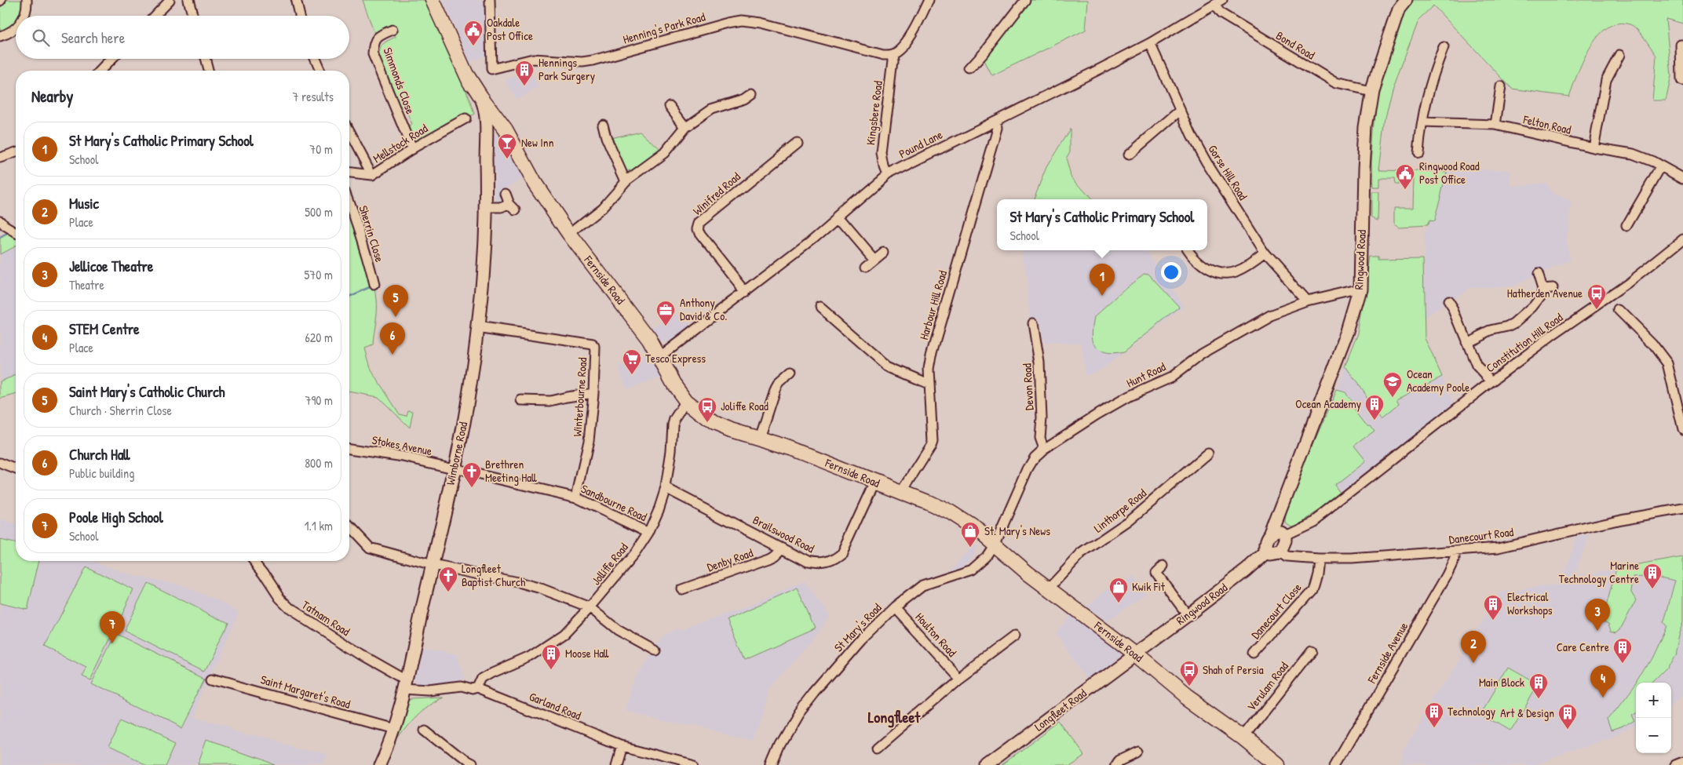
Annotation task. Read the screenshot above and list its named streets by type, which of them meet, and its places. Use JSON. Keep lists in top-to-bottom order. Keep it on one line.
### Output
{"streets":{"highway":["Fernside Road","Wimborne Road"],"main road":["Ringwood Road","Longfleet Road"],"street":["Henning's Park Road","Bond Road","Simmonds Close","Kingsbere Road","Felton Road","Mellstock Road","Pound Lane","Gorse Hill Road","Winifred Road","Sherrin Close","Harbour Hill Road","Constitution Hill Road","Hunt Road","Devon Road","Winterbourne Road","Stokes Avenue","Sandbourne Road","Linthorpe Road","Brailswood Road","Danecourt Road","Denby Road","Jolliffe Road","Danecourt Close","Tatnam Road","St Mary's Road","Houlton Road","Fernside Avenue","Verulam Road","Saint Margaret's Road","Garland Road"]},"crossings":[["Henning's Park Road","Kingsbere Road"],["Bond Road","Pound Lane"],["Bond Road","Ringwood Road"],["Simmonds Close","Mellstock Road"],["Kingsbere Road","Pound Lane"],["Pound Lane","Gorse Hill Road"],["Pound Lane","Winifred Road"],["Pound Lane","Fernside Road"],["Pound Lane","Harbour Hill Road"],["Gorse Hill Road","Hunt Road"],["Ringwood Road","Fernside Road"],["Ringwood Road","Constitution Hill Road"],["Ringwood Road","Hunt Road"],["Ringwood Road","Danecourt Road"],["Ringwood Road","Longfleet Road"],["Fernside Road","Harbour Hill Road"],["Fernside Road","Hunt Road"],["Fernside Road","Wimborne Road"],["Fernside Road","Linthorpe Road"],["Fernside Road","Brailswood Road"],["Fernside Road","Jolliffe Road"],["Fernside Road","St Mary's Road"],["Fernside Road","Verulam Road"],["Fernside Road","Longfleet Road"],["Constitution Hill Road","Danecourt Road"],["Hunt Road","Devon Road"],["Hunt Road","St Mary's Road"],["Winterbourne Road","Wimborne Road"],["Winterbourne Road","Sandbourne Road"],["Stokes Avenue","Wimborne Road"],["Stokes Avenue","Sandbourne Road"],["Wimborne Road","Sandbourne Road"],["Wimborne Road","Tatnam Road"],["Wimborne Road","Saint Margaret's Road"],["Wimborne Road","Garland Road"],["Sandbourne Road","Jolliffe Road"],["Brailswood Road","Denby Road"],["Brailswood Road","Jolliffe Road"],["Danecourt Road","Danecourt Close"],["Danecourt Road","Fernside Avenue"],["Jolliffe Road","Garland Road"],["Tatnam Road","Garland Road"],["St Mary's Road","Houlton Road"]],"districts":["Longfleet"],"places":{"public building":["Oakdale Post Office","Ringwood Road Post Office"],"building":["Hennings Park Surgery","Ocean Academy","Marine Technology Centre","Electrical Workshops","Care Centre","Moose Hall","Main Block","Technology","Art & Design"],"bar":["New Inn"],"bus stop":["Hatherden Avenue","Joliffe Road","Shah of Persia"],"office":["Anthony David & Co."],"supermarket":["Tesco Express"],"school or university":["Ocean Academy Poole"],"church":["Brethren Meeting Hall","Longfleet Baptist Church"],"shop":["St. Mary's News","Kwik Fit"]},"page":{"search":"Search here","heading":["Nearby","7 results"],"list":[{"mark":"1","name":"St Mary's Catholic Primary School","note":"School","value":"70 m"},{"mark":"2","name":"Music","note":"Place","value":"500 m"},{"mark":"3","name":"Jellicoe Theatre","note":"Theatre","value":"570 m"},{"mark":"4","name":"STEM Centre","note":"Place","value":"620 m"},{"mark":"5","name":"Saint Mary's Catholic Church","note":"Church · Sherrin Close","value":"790 m"},{"mark":"6","name":"Church Hall","note":"Public building","value":"800 m"},{"mark":"7","name":"Poole High School","note":"School","value":"1.1 km"}],"popup":["St Mary's Catholic Primary School","School"],"pins":["1","5","6","3","7","2","4"],"map_buttons":["+","−"]}}
